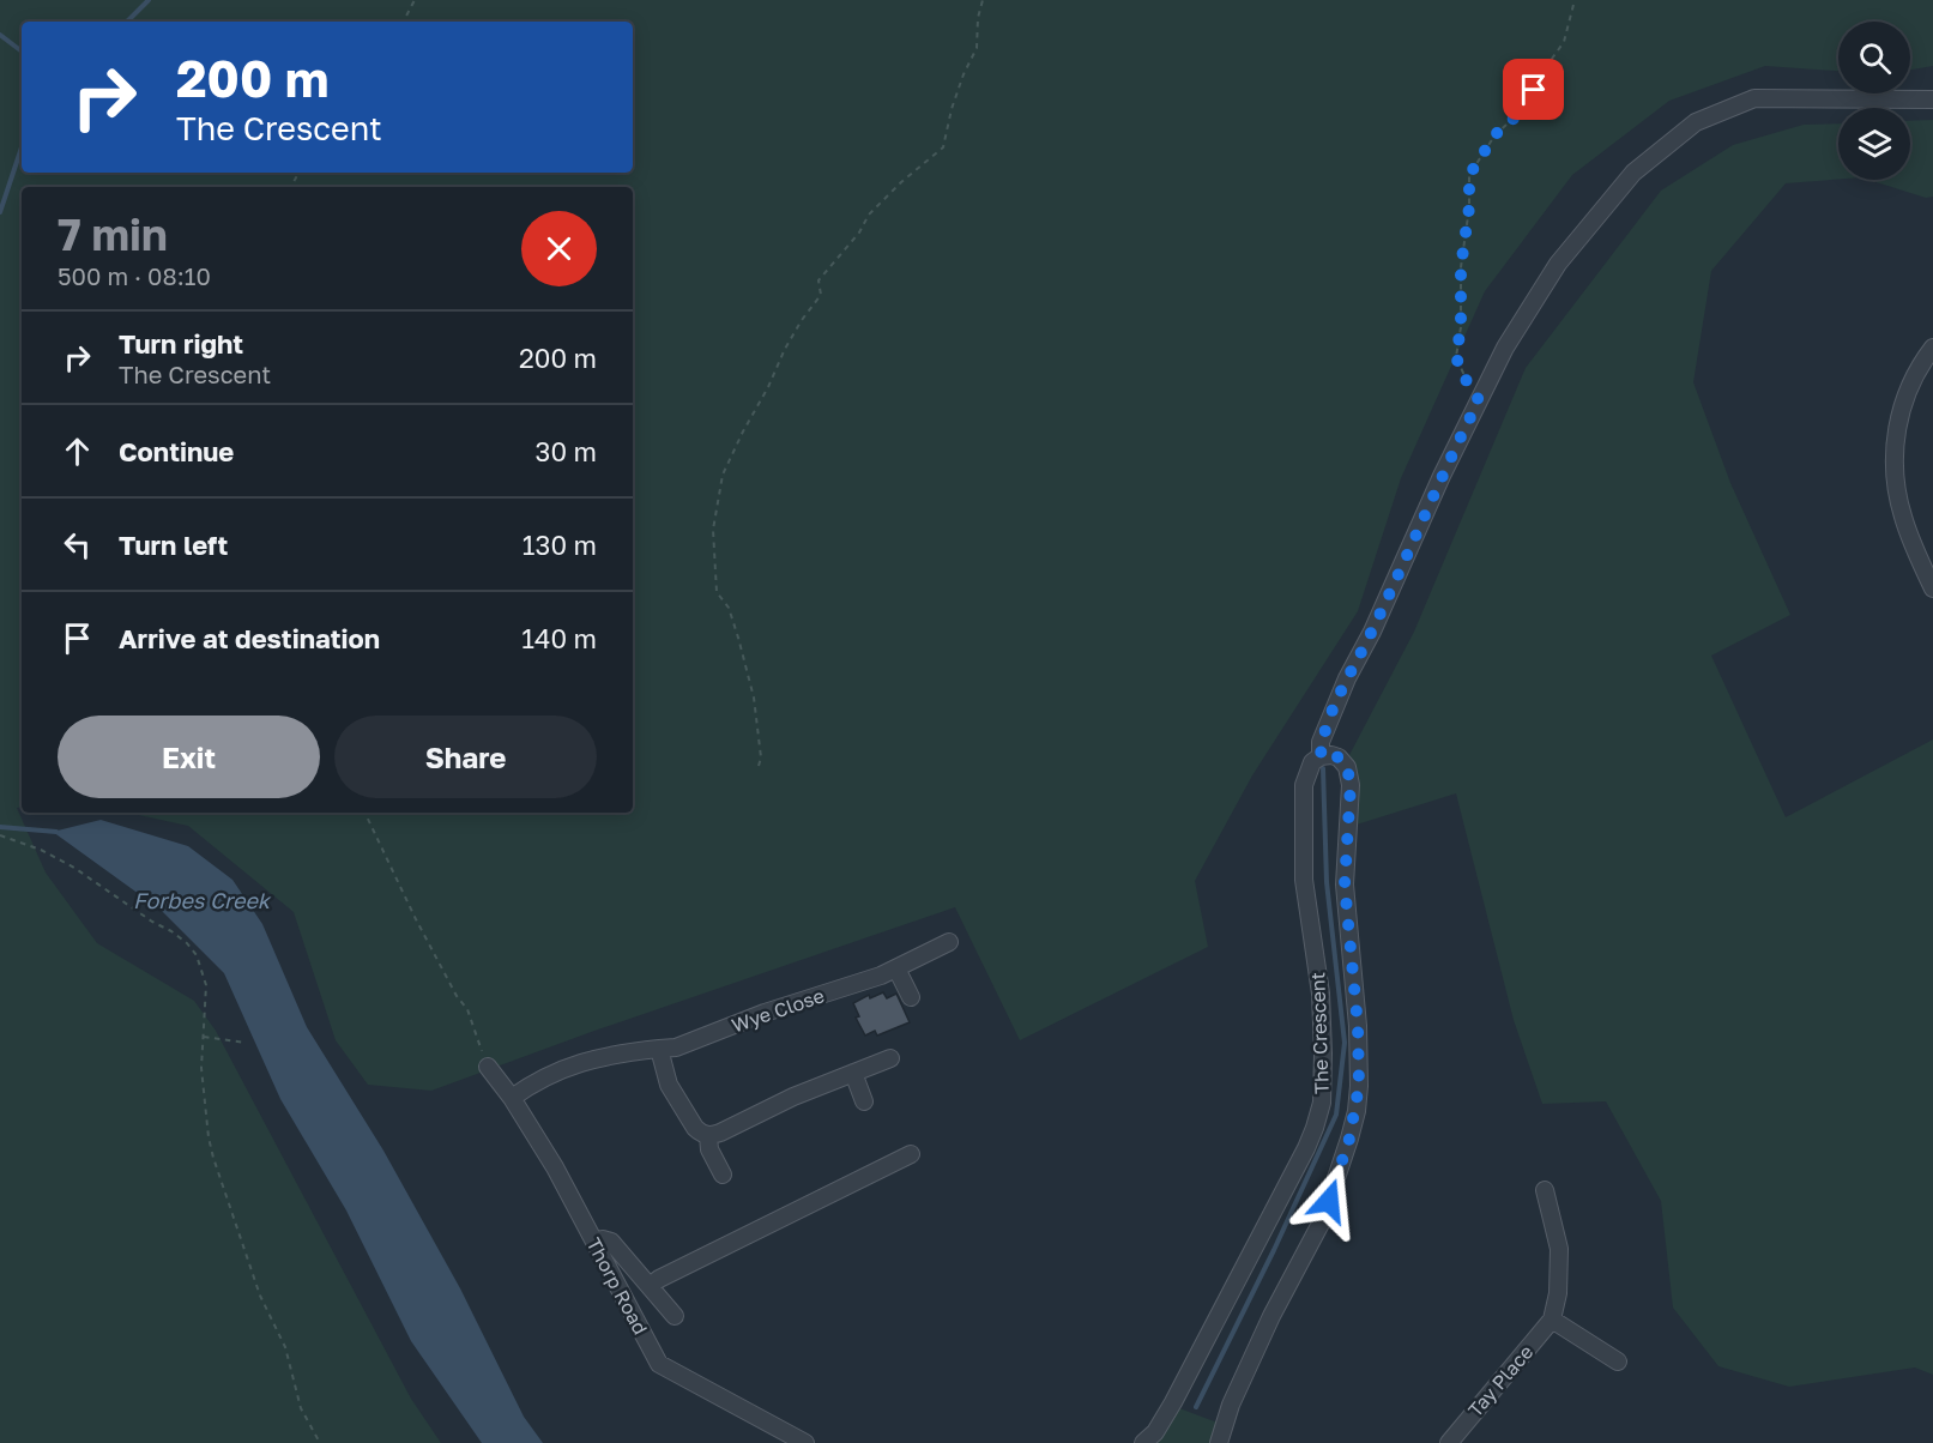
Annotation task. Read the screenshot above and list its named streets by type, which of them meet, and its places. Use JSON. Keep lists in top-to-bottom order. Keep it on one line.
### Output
{"streets":{"street":["Wye Close","The Crescent","Thorp Road","Tay Place"]},"crossings":[["Wye Close","Thorp Road"]],"water":["Forbes Creek"],"page":{"turn":["200 m","The Crescent"],"heading":["7 min","500 m · 08:10"],"list":[{"name":"Turn right","note":"The Crescent","value":"200 m"},{"name":"Continue","value":"30 m"},{"name":"Turn left","value":"130 m"},{"name":"Arrive at destination","value":"140 m"}],"buttons":["Exit","Share"]}}
